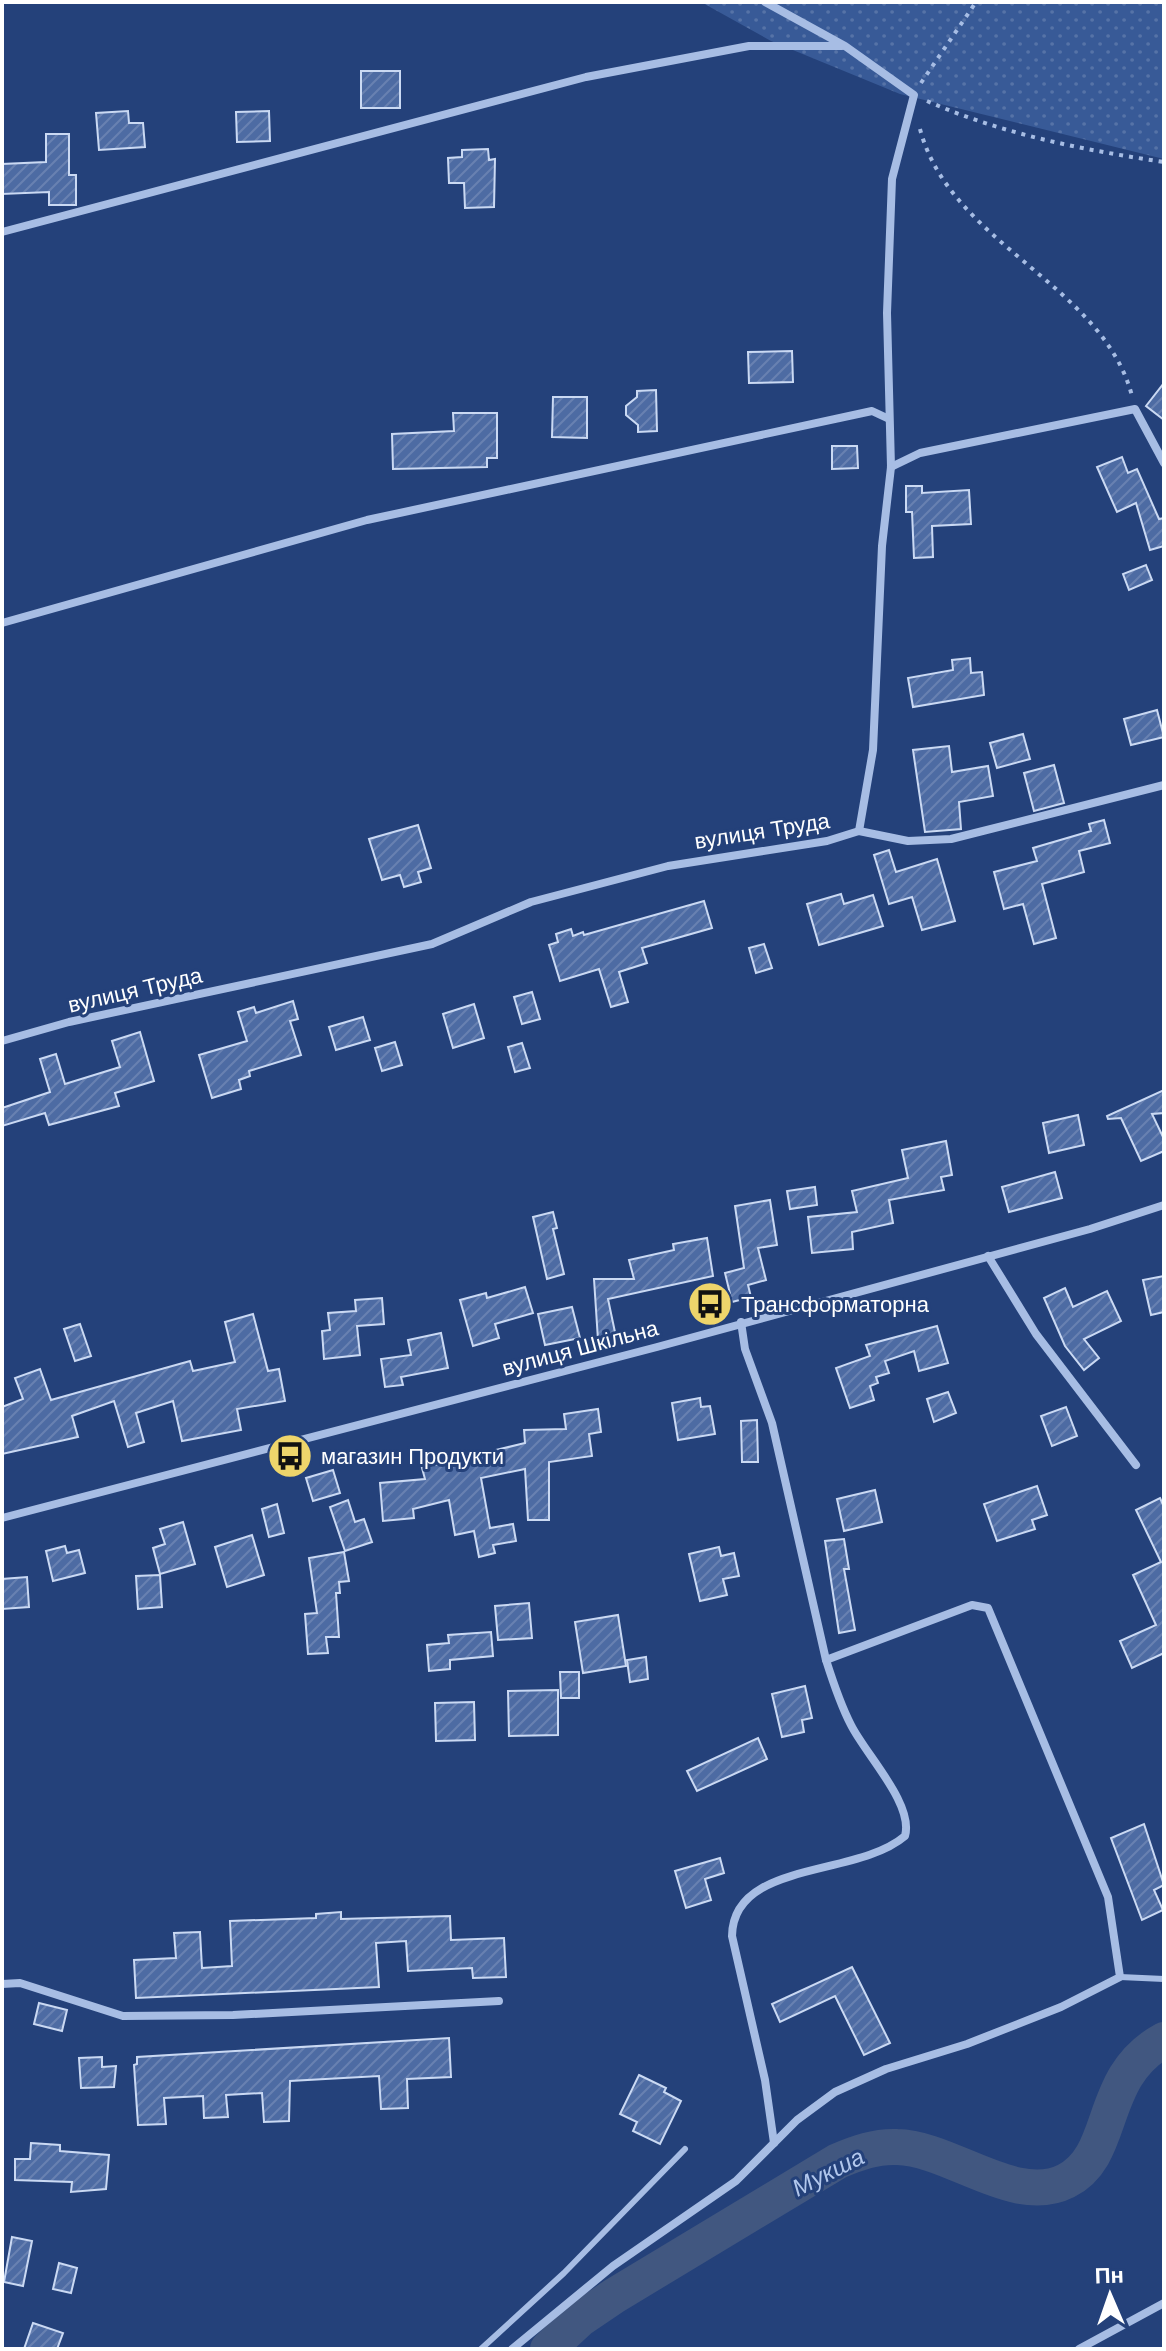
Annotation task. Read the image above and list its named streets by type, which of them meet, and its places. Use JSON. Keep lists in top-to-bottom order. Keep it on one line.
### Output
{"streets":{"street":["вулиця Труда","вулиця Шкільна"]},"water":["Мукша"],"places":{"bus stop":["Трансформаторна","магазин Продукти"]},"north":"top"}
